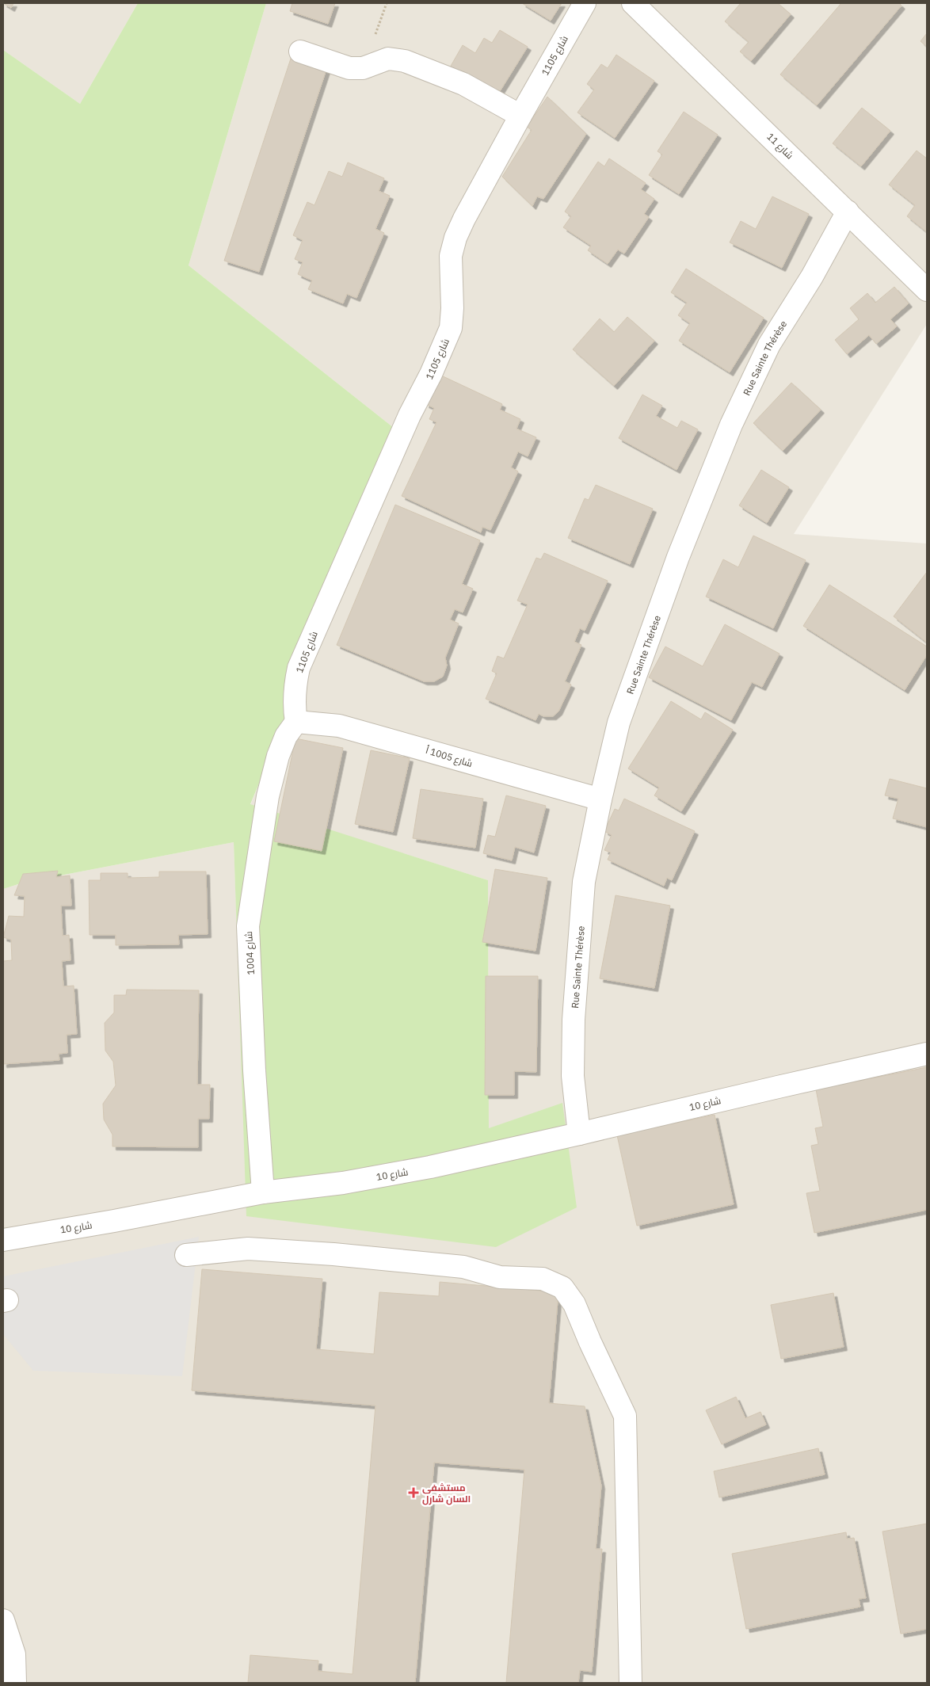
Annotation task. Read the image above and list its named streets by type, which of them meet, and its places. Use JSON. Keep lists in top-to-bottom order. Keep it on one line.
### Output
{"streets":{"street":["شارع 1105","شارع 11","Rue Sainte Thérèse","شارع 1005 أ","شارع 1004","شارع 10"]},"crossings":[["شارع 1105","شارع 1005 أ"],["شارع 1105","شارع 1004"],["شارع 11","Rue Sainte Thérèse"],["Rue Sainte Thérèse","شارع 1005 أ"],["Rue Sainte Thérèse","شارع 10"],["شارع 1005 أ","شارع 1004"],["شارع 1004","شارع 10"]],"places":{"health":["مستشفى السان شارل"]}}
